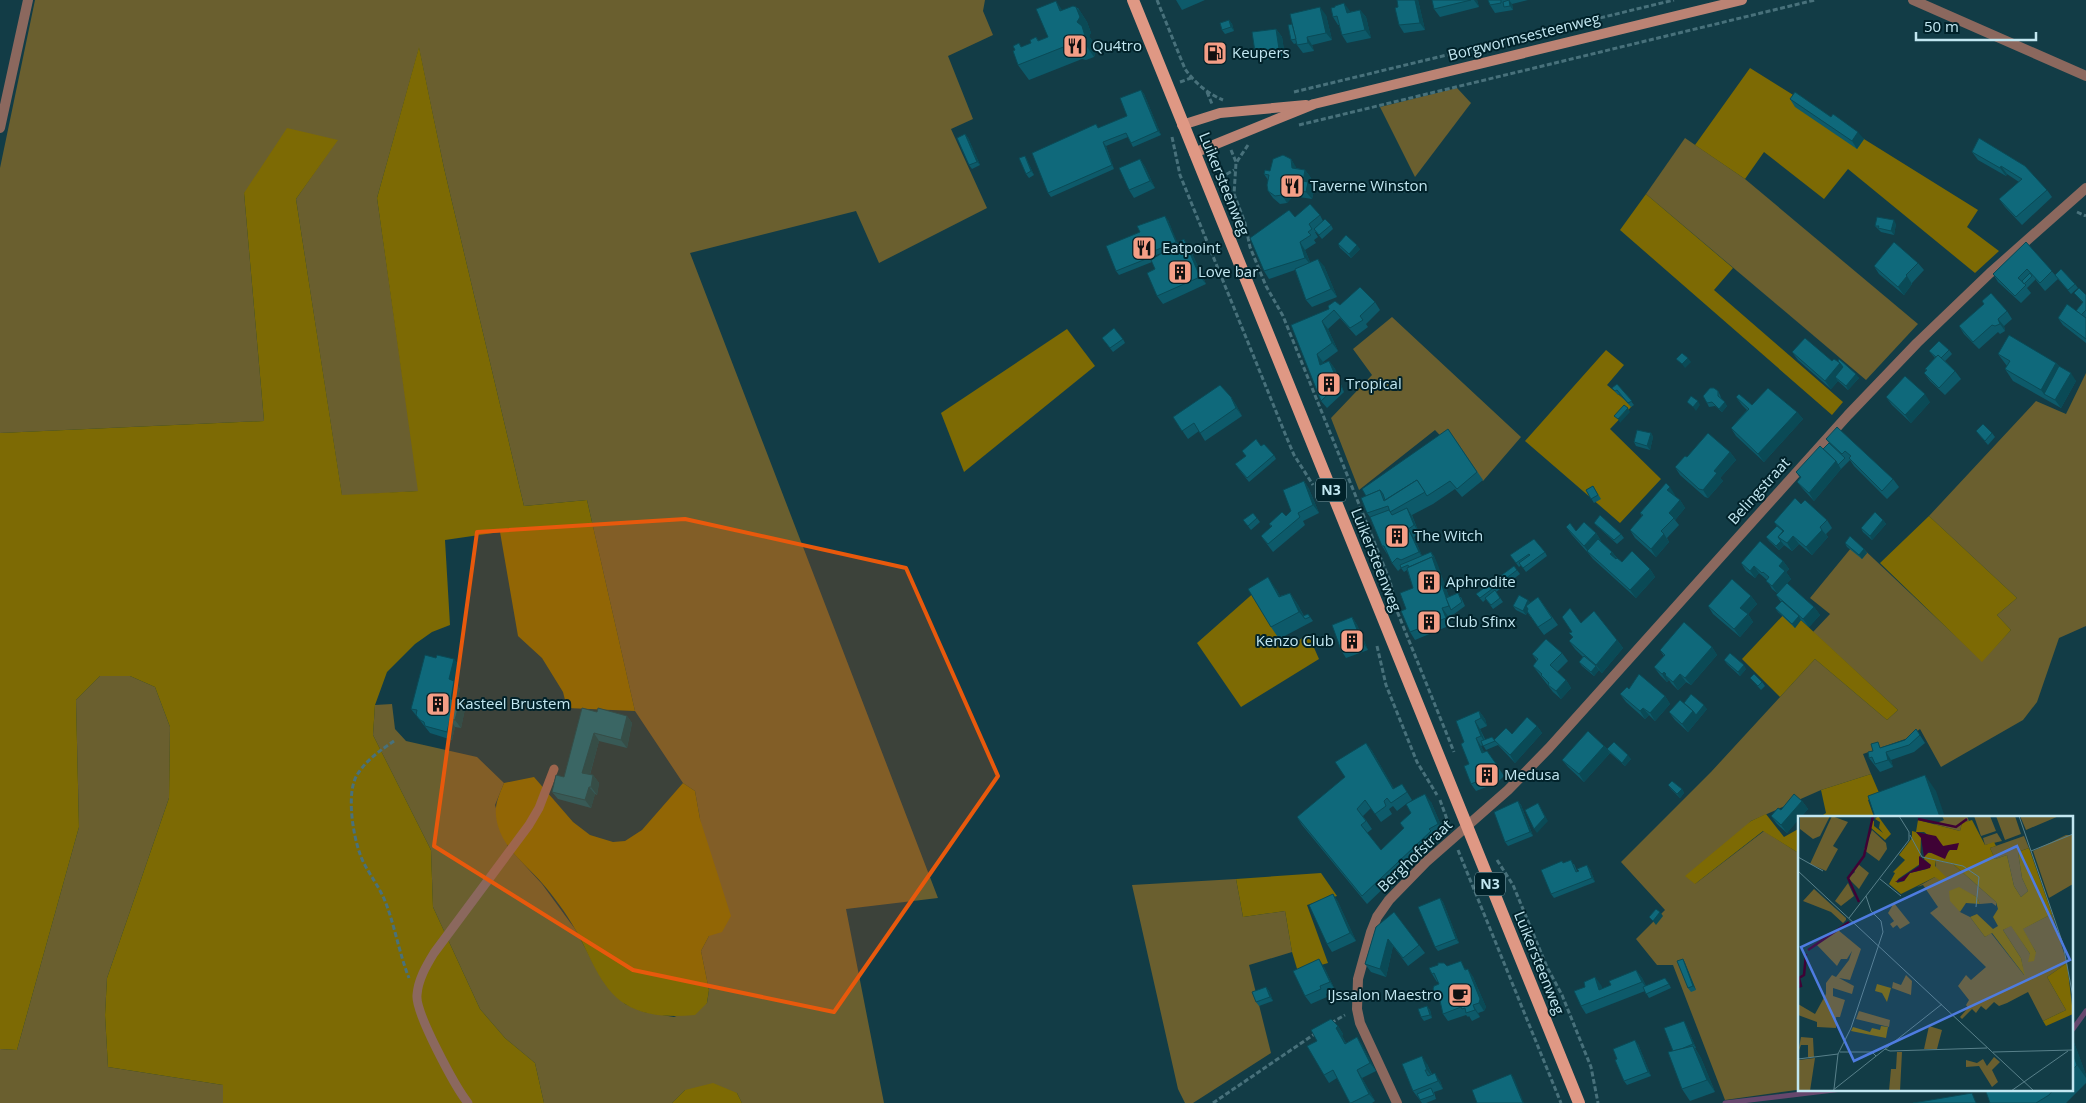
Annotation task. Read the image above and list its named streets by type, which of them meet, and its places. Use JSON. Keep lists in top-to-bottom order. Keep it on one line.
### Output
{"streets":{"main road":["Borgwormsesteenweg","Luikersteenweg","N3"],"street":["Belingstraat","Berghofstraat"]},"crossings":[["Borgwormsesteenweg","Luikersteenweg"],["Luikersteenweg","Belingstraat"],["Luikersteenweg","Berghofstraat"],["Belingstraat","Berghofstraat"]],"places":{"restaurant":["Qu4tro","Taverne Winston","Eatpoint"],"fuel station":["Keupers"],"building":["Love bar","Tropical","The Witch","Aphrodite","Club Sfinx","Kenzo Club","Kasteel Brustem","Medusa"],"cafe":["IJssalon Maestro"]},"scale_bar":"50 m"}
